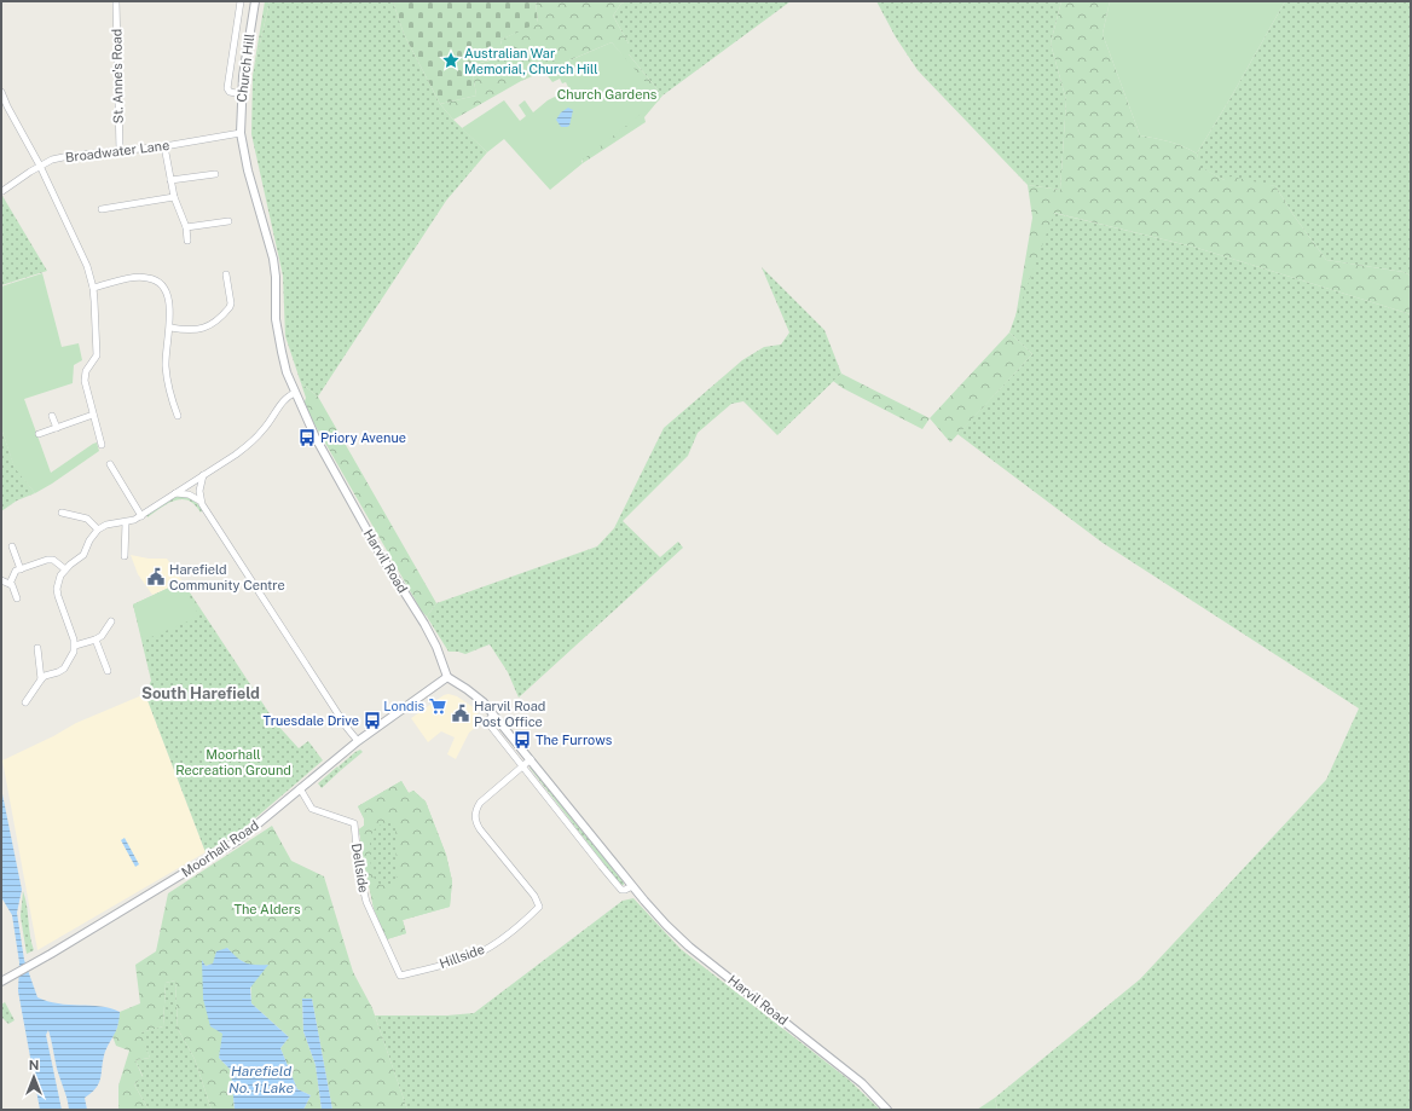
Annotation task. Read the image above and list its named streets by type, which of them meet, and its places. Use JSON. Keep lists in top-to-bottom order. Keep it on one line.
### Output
{"streets":{"street":["Church Hill","St. Anne's Road","Broadwater Lane","Harvil Road","Moorhall Road","Dellside","Hillside"]},"crossings":[["Church Hill","Broadwater Lane"],["Church Hill","Harvil Road"],["St. Anne's Road","Broadwater Lane"],["Harvil Road","Moorhall Road"],["Moorhall Road","Dellside"],["Dellside","Hillside"]],"districts":["South Harefield"],"water":["Harefield No. 1 Lake"],"parks":["Church Gardens","Moorhall Recreation Ground","The Alders"],"places":{"place":["Australian War Memorial, Church Hill"],"bus stop":["Priory Avenue","Truesdale Drive","The Furrows"],"public building":["Harefield Community Centre","Harvil Road Post Office"],"supermarket":["Londis"]},"north":"top"}
